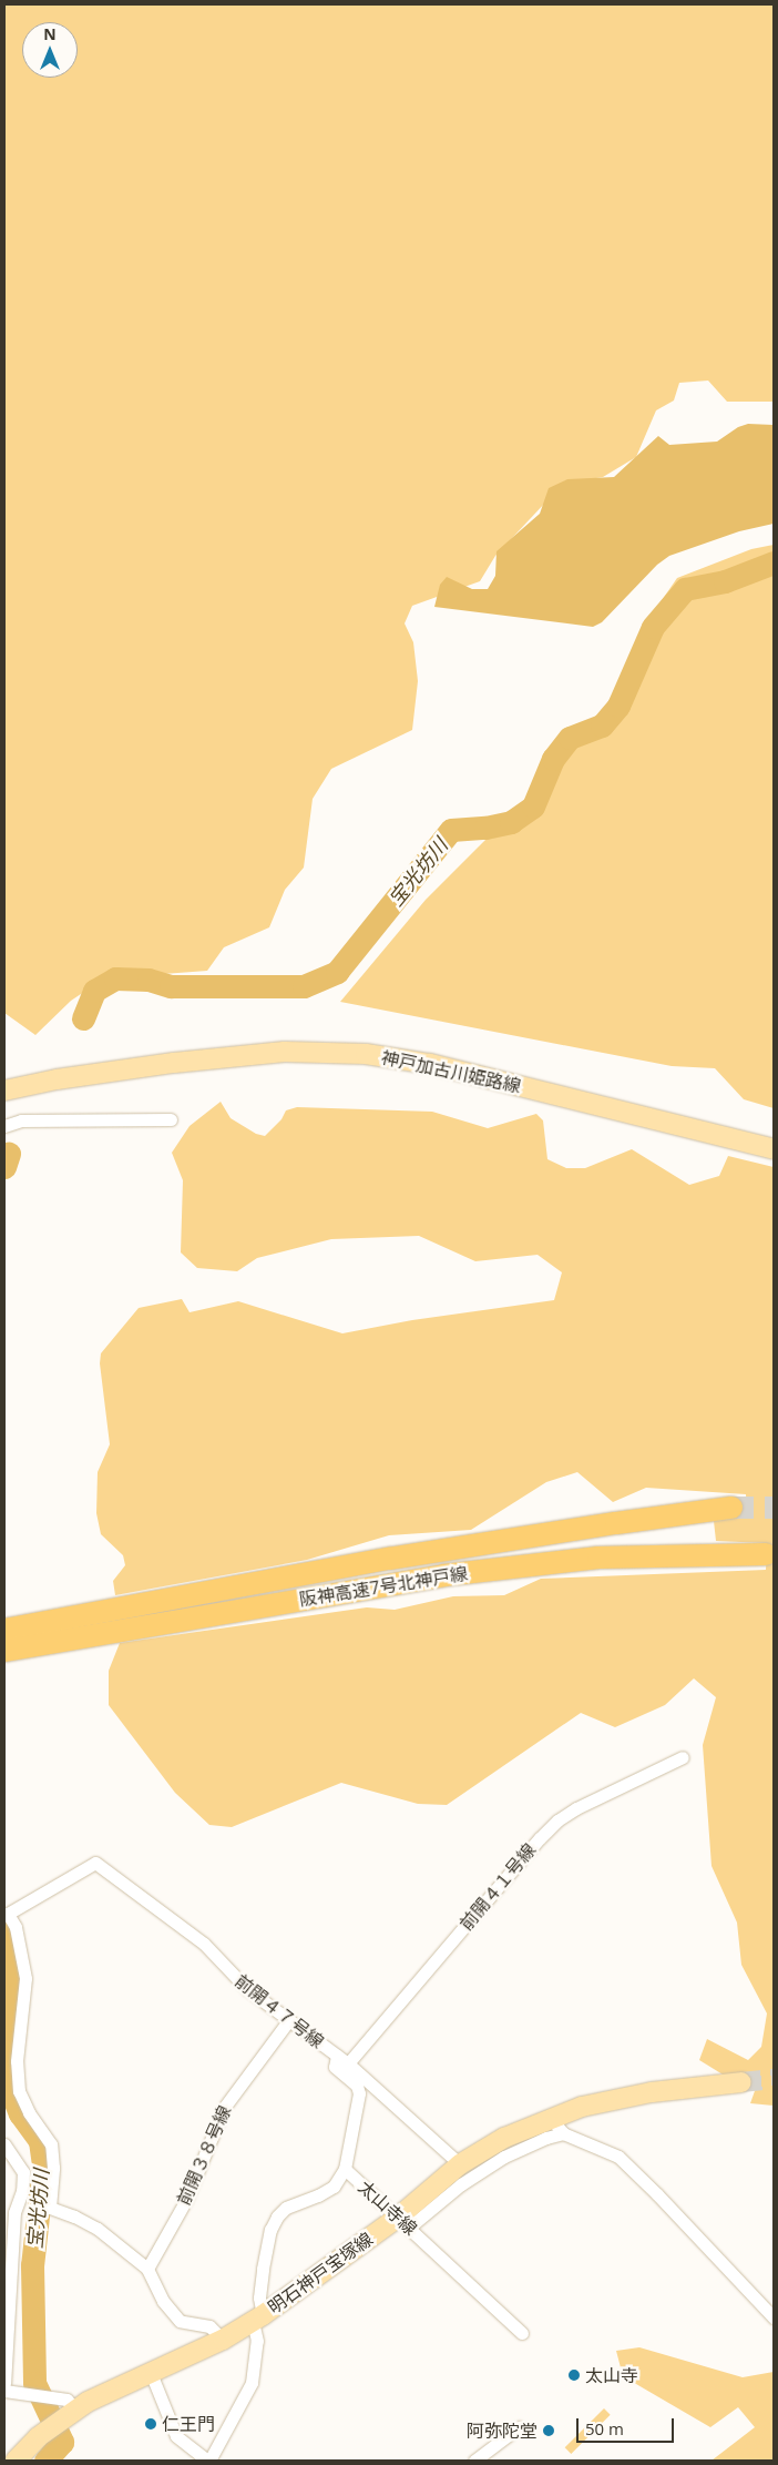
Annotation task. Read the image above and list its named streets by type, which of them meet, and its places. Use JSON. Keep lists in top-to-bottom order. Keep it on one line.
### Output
{"streets":{"highway":["阪神高速7号北神戸線"],"main road":["神戸加古川姫路線","明石神戸宝塚線"],"street":["前開４１号線","前開４７号線","前開３８号線","太山寺線"]},"crossings":[["前開４１号線","前開４７号線"],["前開４７号線","前開３８号線"],["前開４７号線","太山寺線"],["前開４７号線","明石神戸宝塚線"],["太山寺線","明石神戸宝塚線"]],"water":["宝光坊川"],"places":["太山寺","仁王門","阿弥陀堂"],"scale_bar":"50 m","north":"top"}
